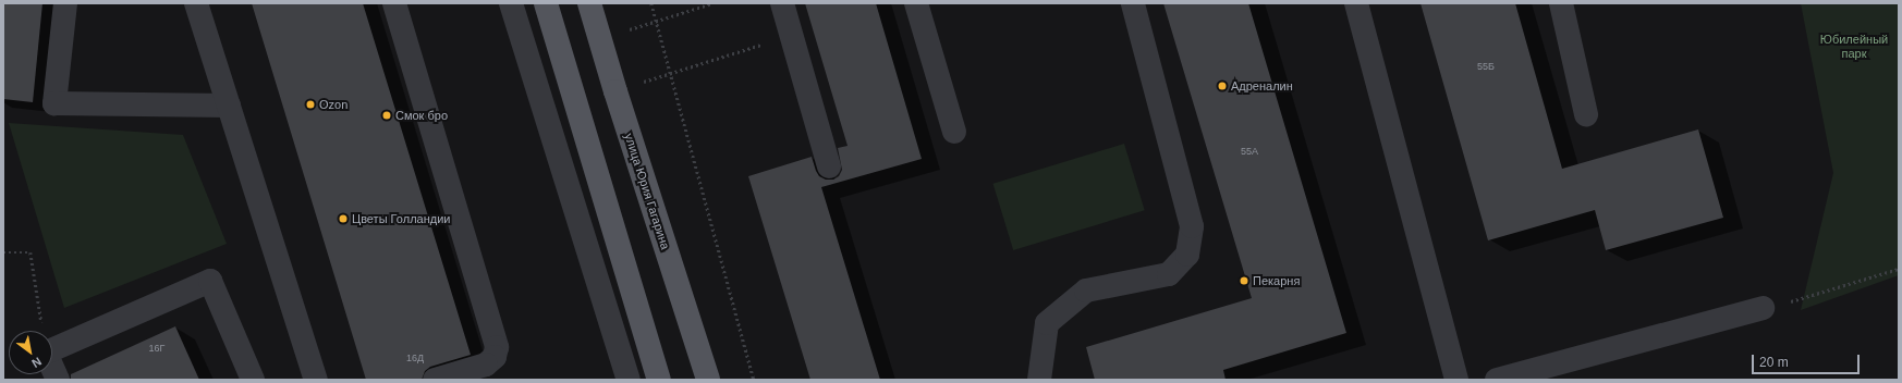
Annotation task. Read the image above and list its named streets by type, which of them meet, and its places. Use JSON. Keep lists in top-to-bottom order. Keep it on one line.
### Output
{"streets":{"main road":["улица Юрия Гагарина"]},"parks":["Юбилейный парк"],"places":["Адреналин","Ozon","Смок бро","Цветы Голландии","Пекарня"],"house_numbers":["55Б","55А","16Г","16Д"],"scale_bar":"20 m","north":"bottom right"}
